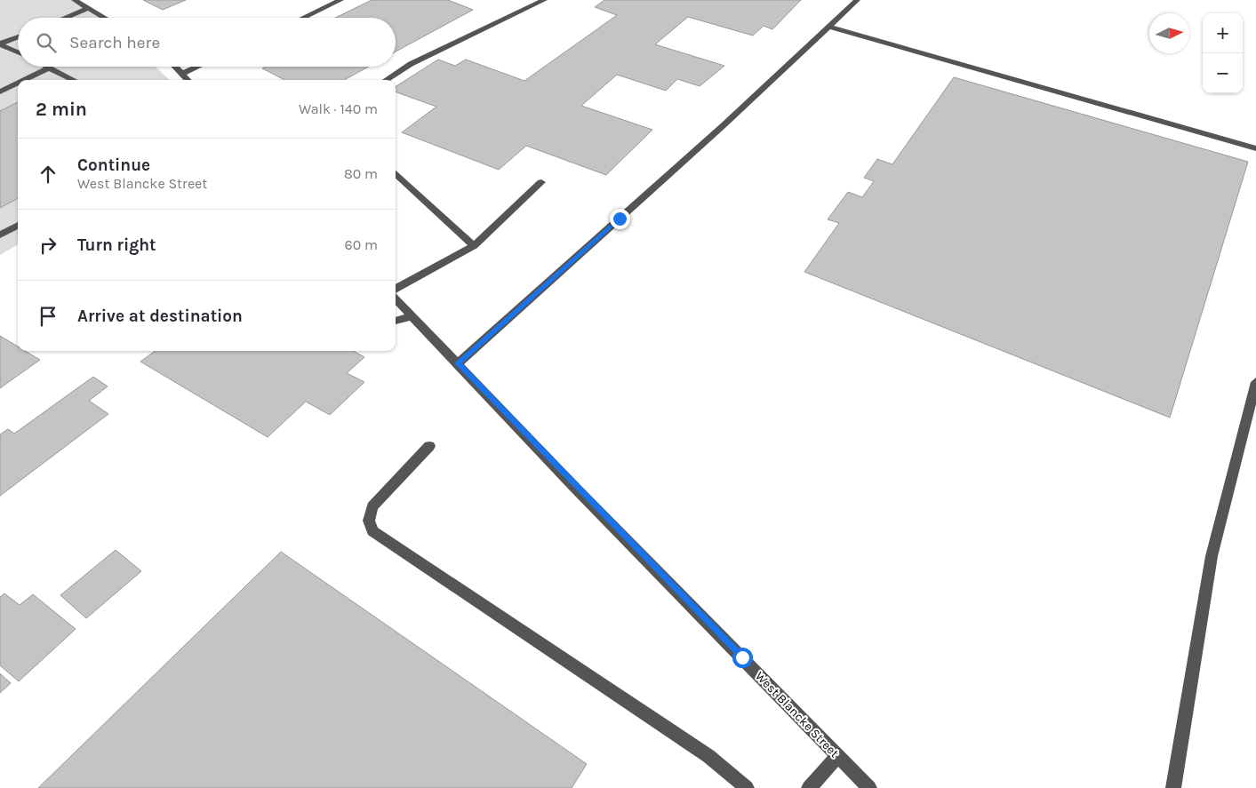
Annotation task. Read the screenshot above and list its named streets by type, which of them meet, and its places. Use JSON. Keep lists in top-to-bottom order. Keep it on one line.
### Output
{"streets":{"street":["West Blancke Street"]},"north":"right","page":{"map_buttons":["+","−"],"search":"Search here","heading":["2 min","Walk · 140 m"],"list":[["Continue","West Blancke Street","80 m"],["Turn right","60 m"],"Arrive at destination"]}}
